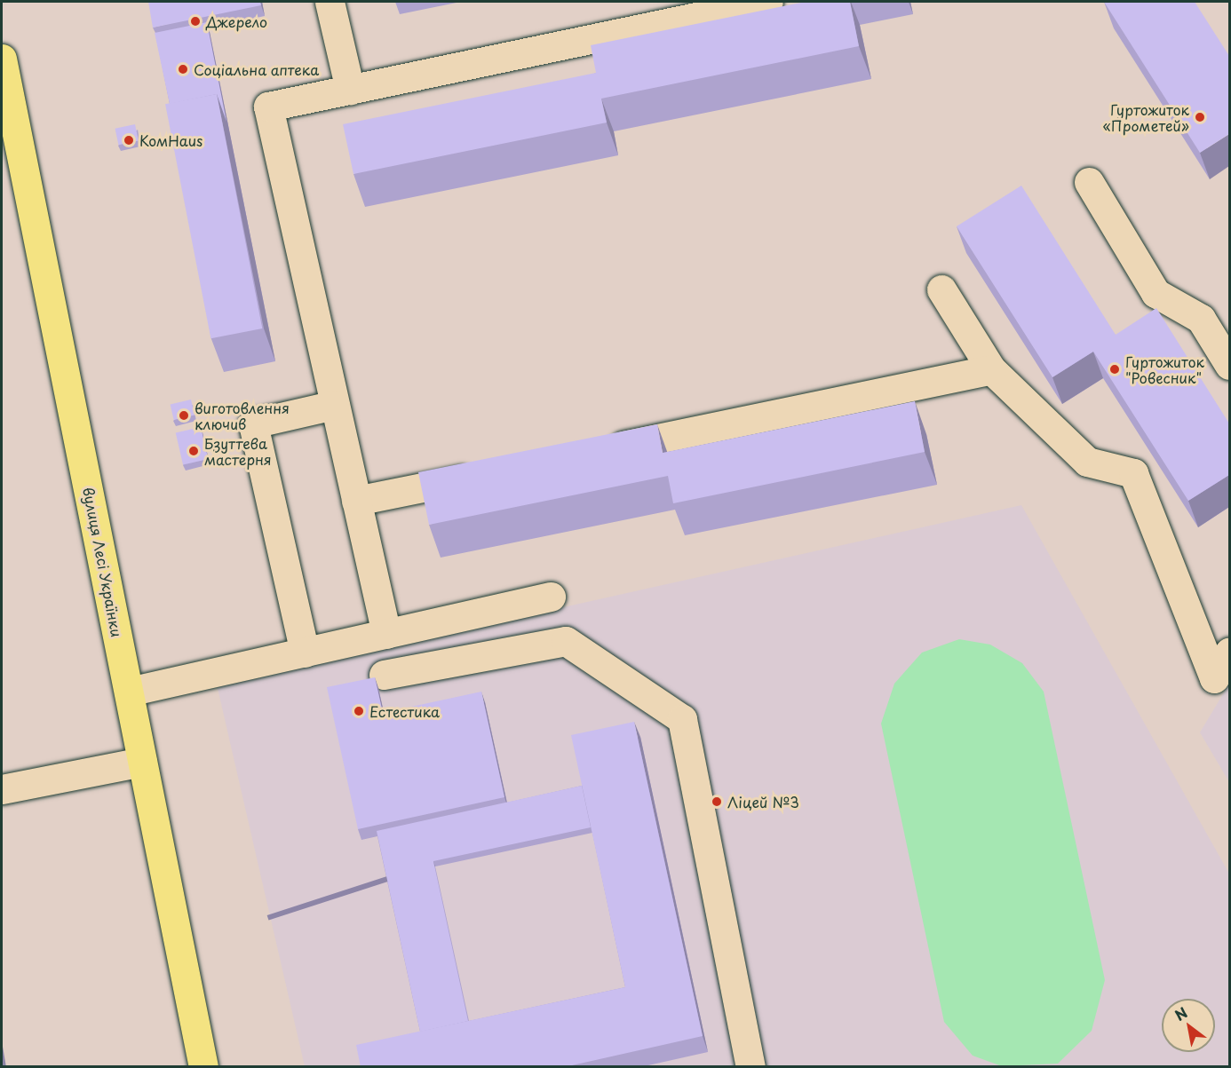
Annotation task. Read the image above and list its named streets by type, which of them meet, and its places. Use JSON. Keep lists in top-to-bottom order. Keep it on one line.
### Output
{"streets":{"main road":["вулиця Лесі Українки"]},"places":["Джерело","Соціальна аптека","Гуртожиток «Прометей»","КомHaus","Гуртожиток \"Ровесник\"","виготовлення ключив","Бзуттева мастерня","Естестика","Ліцей №3"],"north":"top left"}
